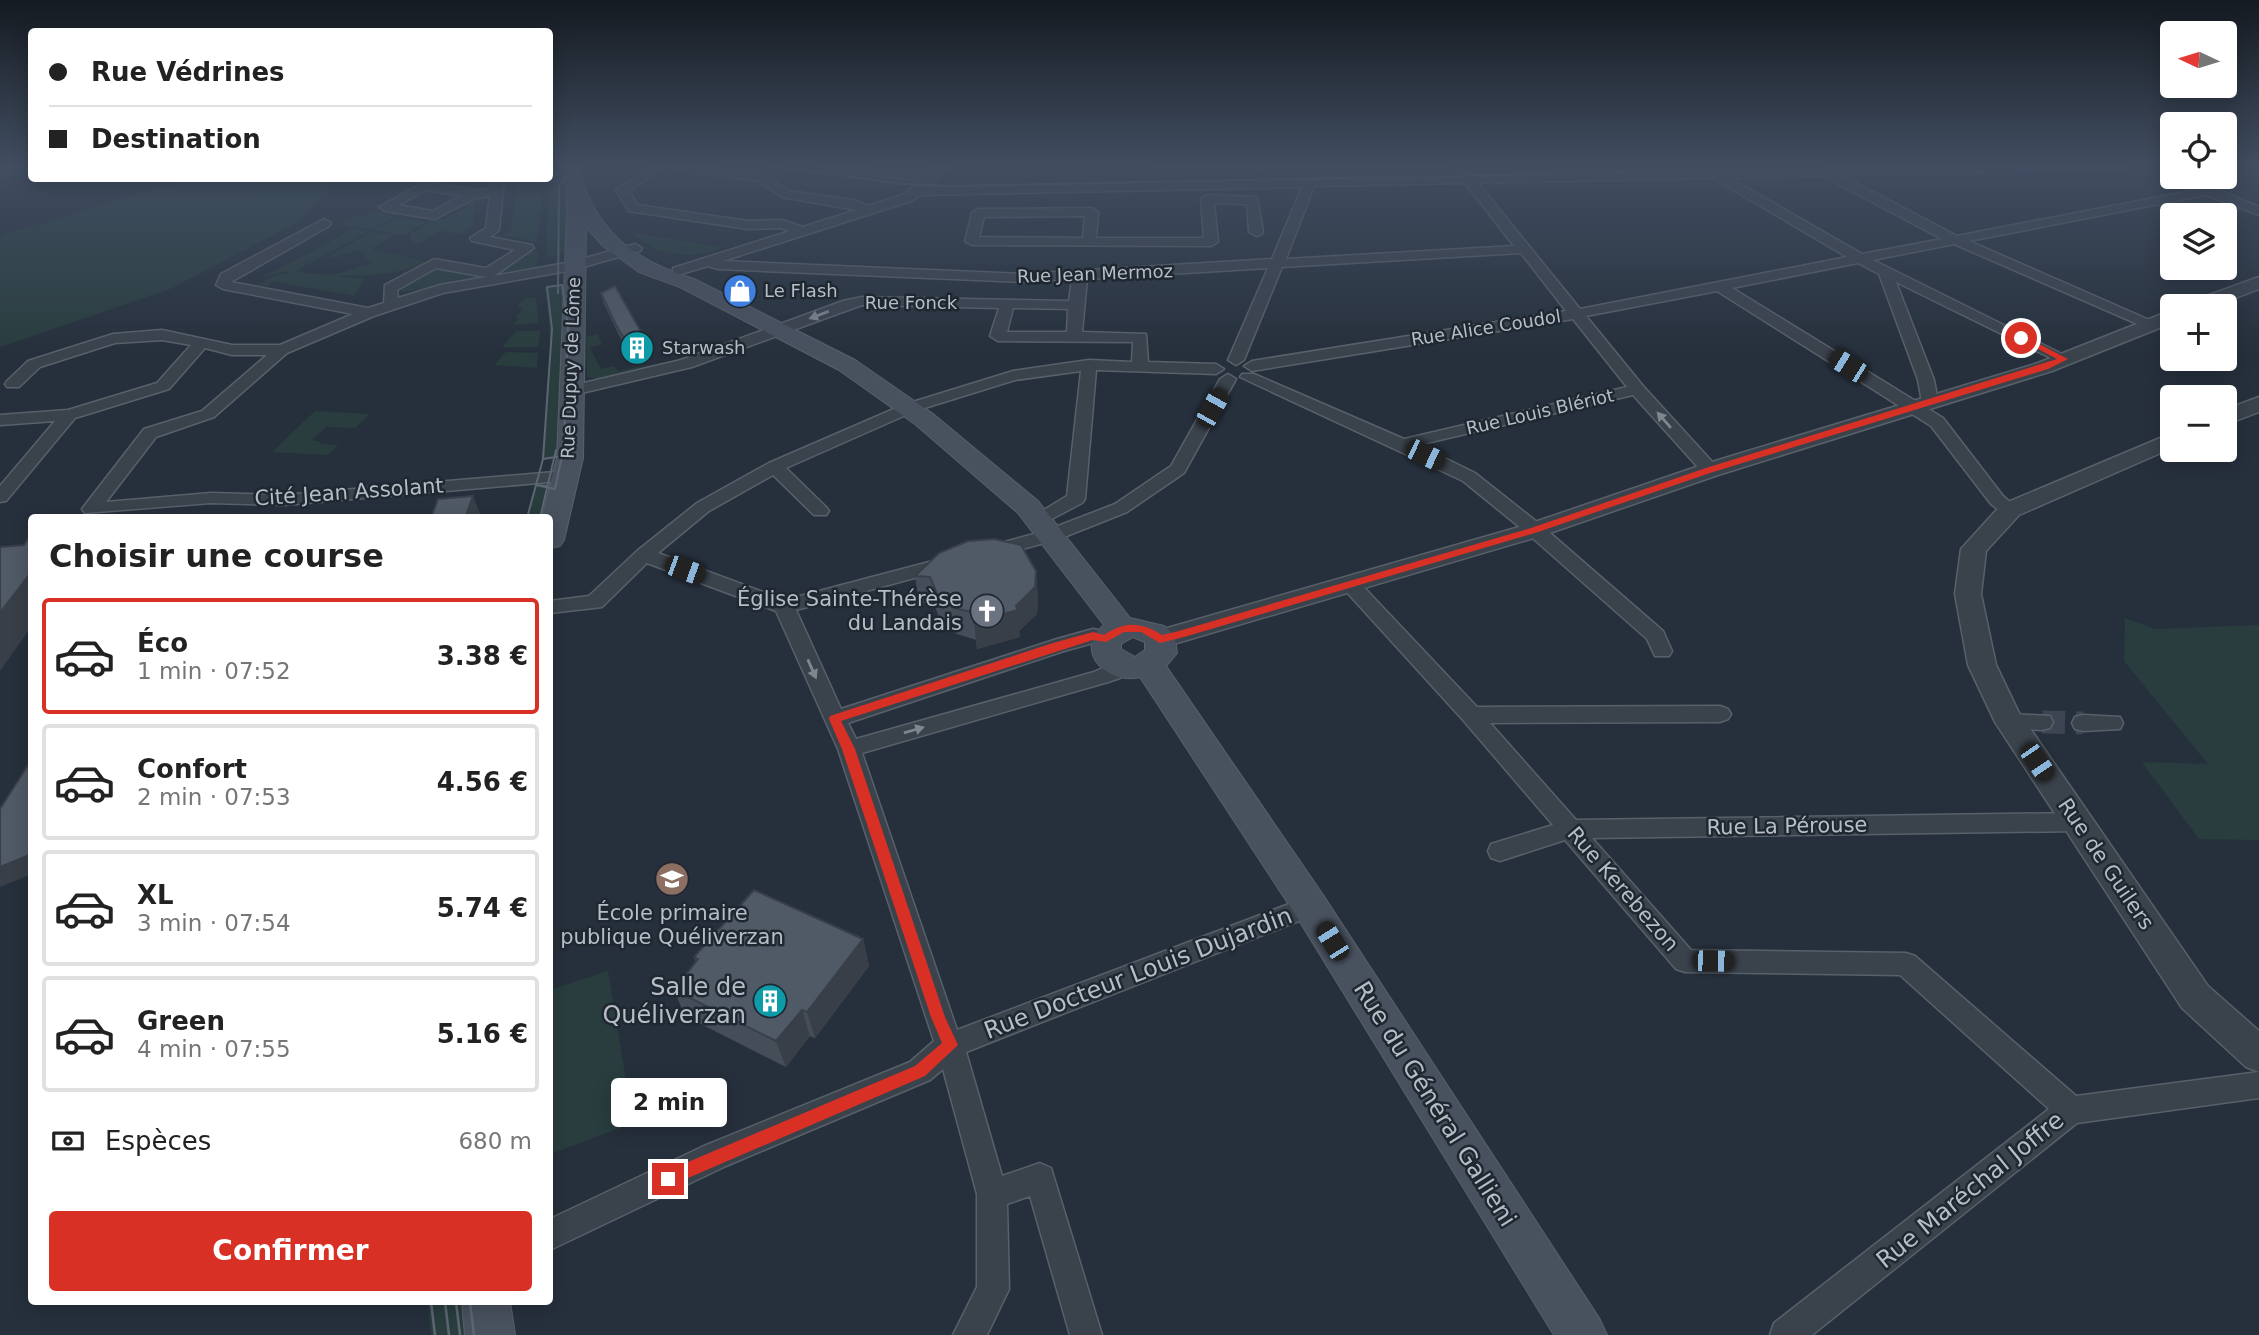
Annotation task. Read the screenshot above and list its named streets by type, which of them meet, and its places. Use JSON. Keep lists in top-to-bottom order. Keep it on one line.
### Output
{"streets":{"main road":["Rue Dupuy de Lôme","Rue du Général Gallieni"],"street":["Rue Jean Mermoz","Rue Fonck","Rue Alice Coudol","Rue Louis Blériot","Cité Jean Assolant","Rue La Pérouse","Rue de Guilers","Rue Kerebezon","Rue Docteur Louis Dujardin","Rue Maréchal Joffre"]},"crossings":[["Rue Fonck","Rue Dupuy de Lôme"],["Rue Fonck","Rue du Général Gallieni"],["Rue Alice Coudol","Rue du Général Gallieni"],["Rue Dupuy de Lôme","Cité Jean Assolant"],["Rue La Pérouse","Rue de Guilers"],["Rue La Pérouse","Rue Kerebezon"],["Rue Kerebezon","Rue Maréchal Joffre"],["Rue Docteur Louis Dujardin","Rue du Général Gallieni"]],"places":{"shop":["Le Flash"],"building":["Starwash","Salle de Quéliverzan"],"church":["Église Sainte-Thérèse du Landais"],"school or university":["École primaire publique Quéliverzan"]},"north":"left","page":{"map_buttons":["+","−"],"banner":["Rue Védrines","Destination"],"heading":"Choisir une course","list":[{"name":"Éco","note":"1 min · 07:52","value":"3.38 €"},{"name":"Confort","note":"2 min · 07:53","value":"4.56 €"},{"name":"XL","note":"3 min · 07:54","value":"5.74 €"},{"name":"Green","note":"4 min · 07:55","value":"5.16 €"}],"bubble":"2 min","pay":["Espèces","680 m"],"buttons":"Confirmer"}}
